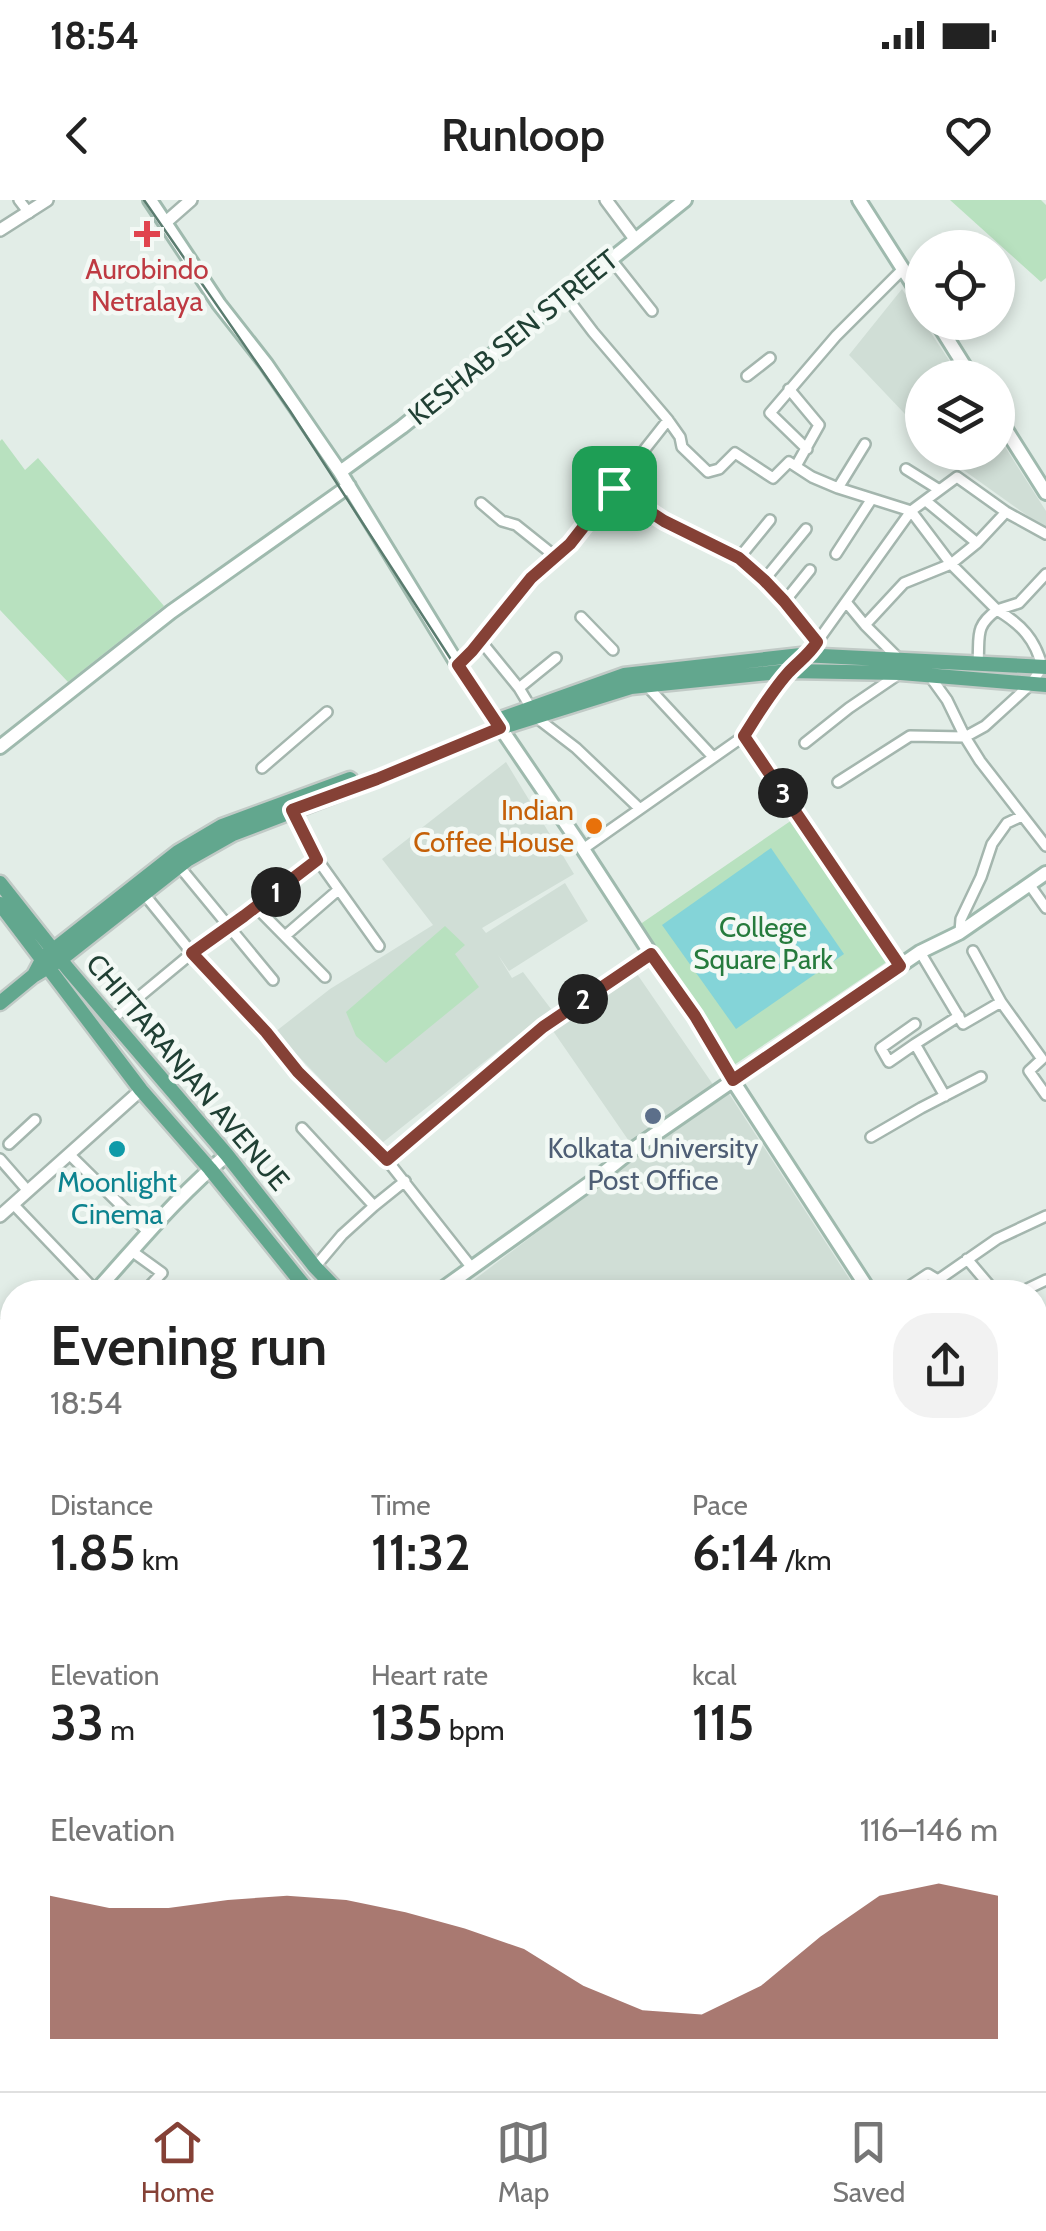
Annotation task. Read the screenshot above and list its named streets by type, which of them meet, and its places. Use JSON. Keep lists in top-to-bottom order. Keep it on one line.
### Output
{"streets":{"main road":["KESHAB SEN STREET","CHITTARANJAN AVENUE"]},"parks":["College Square Park"],"places":{"health":["Aurobindo Netralaya"],"other":["Indian Coffee House","Kolkata University Post Office","Moonlight Cinema"]},"page":{"status":"18:54","header":"Runloop","pins":["3","1","2"],"heading":["Evening run","18:54"],"stats":[["Distance","1.85 km"],["Time","11:32"],["Pace","6:14 /km"],["Elevation","33 m"],["Heart rate","135 bpm"],["kcal","115"]],"chart":["Elevation","116–146 m"],"tabs":["Home","Map","Saved"]}}
